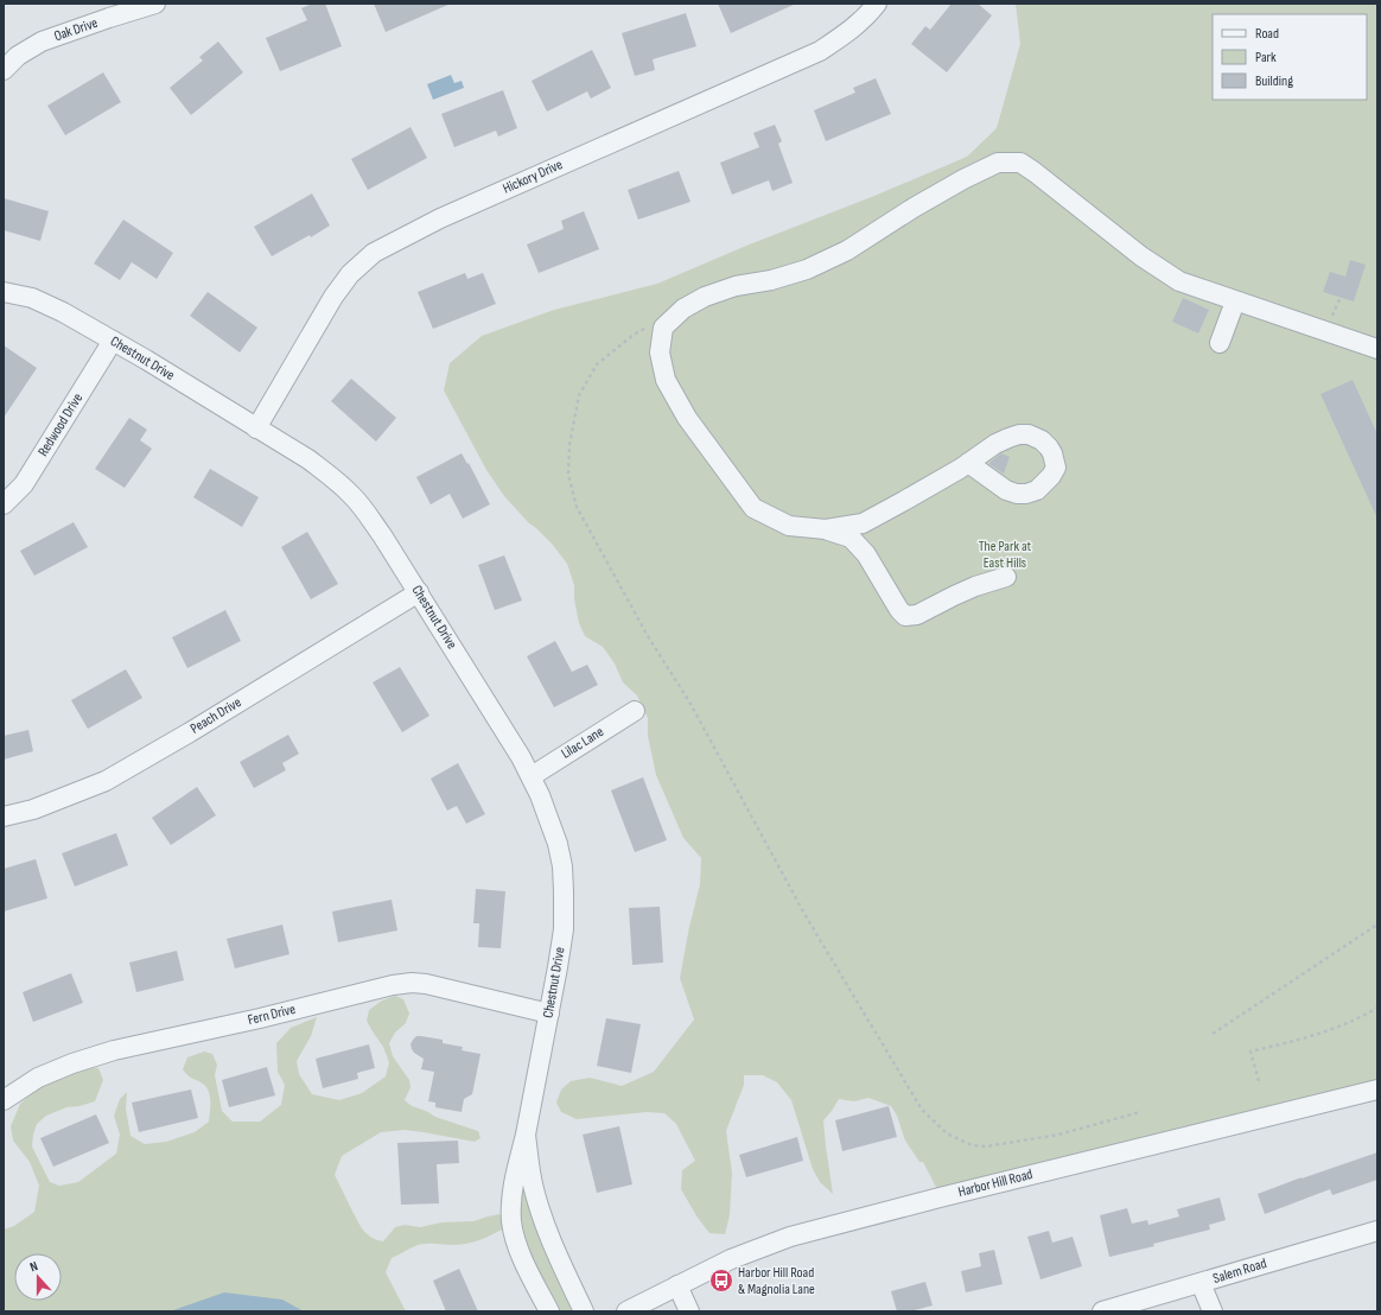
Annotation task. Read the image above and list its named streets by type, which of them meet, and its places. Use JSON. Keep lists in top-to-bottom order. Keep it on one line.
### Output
{"streets":{"street":["Oak Drive","Hickory Drive","Chestnut Drive","Redwood Drive","Peach Drive","Lilac Lane","Fern Drive","Harbor Hill Road","Salem Road"]},"crossings":[["Hickory Drive","Chestnut Drive"],["Chestnut Drive","Redwood Drive"],["Chestnut Drive","Peach Drive"],["Chestnut Drive","Lilac Lane"],["Chestnut Drive","Fern Drive"]],"parks":["The Park at East Hills"],"places":{"bus stop":["Harbor Hill Road & Magnolia Lane"]},"legend":["Road","Park","Building"],"north":"top"}
